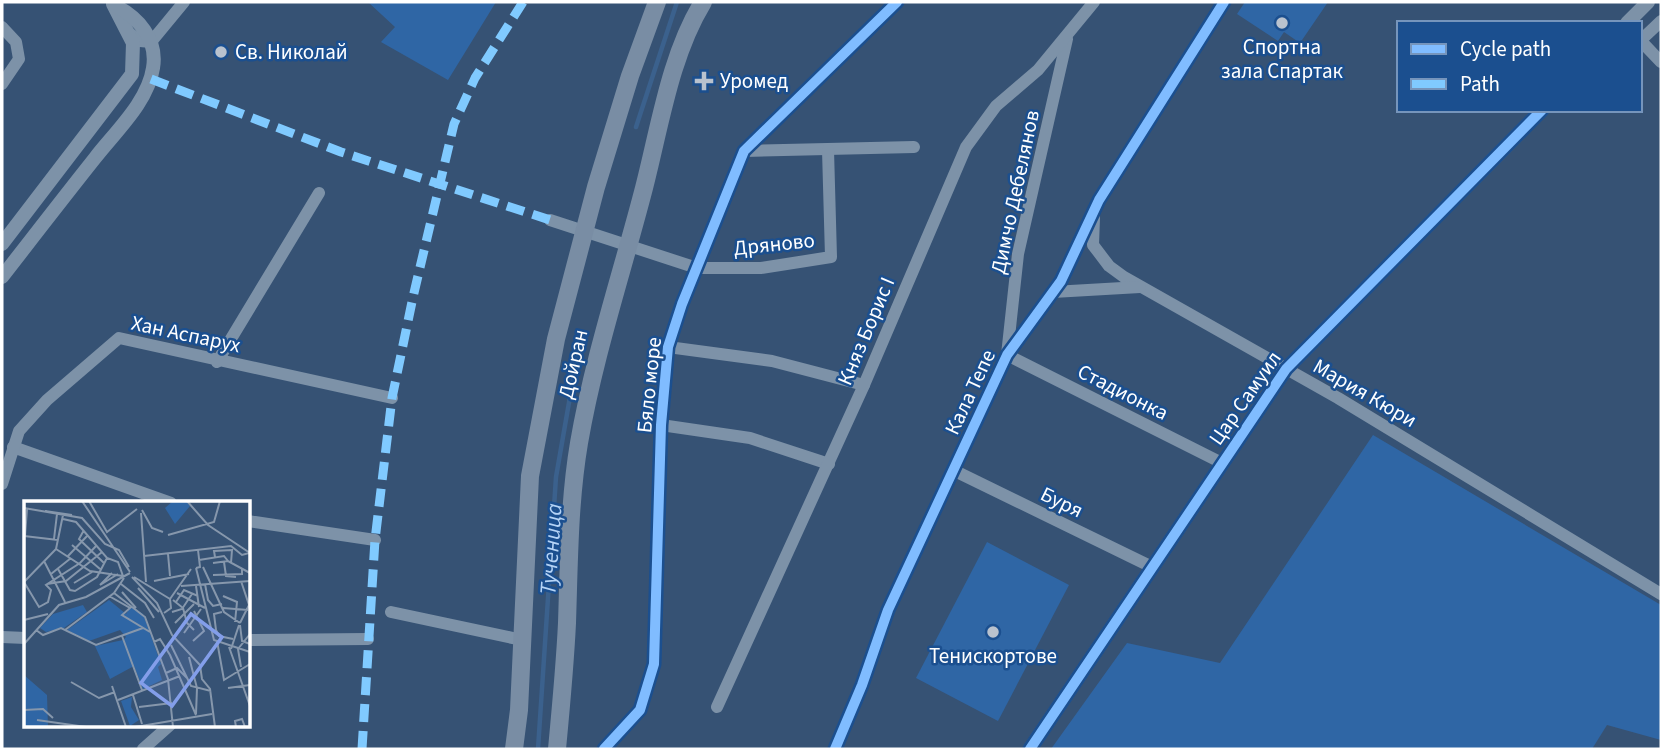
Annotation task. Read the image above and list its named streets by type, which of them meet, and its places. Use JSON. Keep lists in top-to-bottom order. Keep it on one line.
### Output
{"streets":{"main road":["Дойран"],"street":["Димчо Дебелянов","Дряново","Княз Борис I","Хан Аспарух","Бяло море","Кала Тепе","Стадионка","Мария Кюри","Цар Самуил","Буря"]},"crossings":[["Димчо Дебелянов","Княз Борис I"],["Димчо Дебелянов","Кала Тепе"],["Димчо Дебелянов","Стадионка"],["Дряново","Бяло море"],["Кала Тепе","Стадионка"],["Кала Тепе","Мария Кюри"],["Кала Тепе","Буря"],["Стадионка","Цар Самуил"],["Мария Кюри","Цар Самуил"],["Цар Самуил","Буря"]],"water":["Тученица"],"places":{"other":["Спортна зала Спартак","Св. Николай","Тенискортове"],"health":["Уромед"]},"legend":["Cycle path","Path"]}
